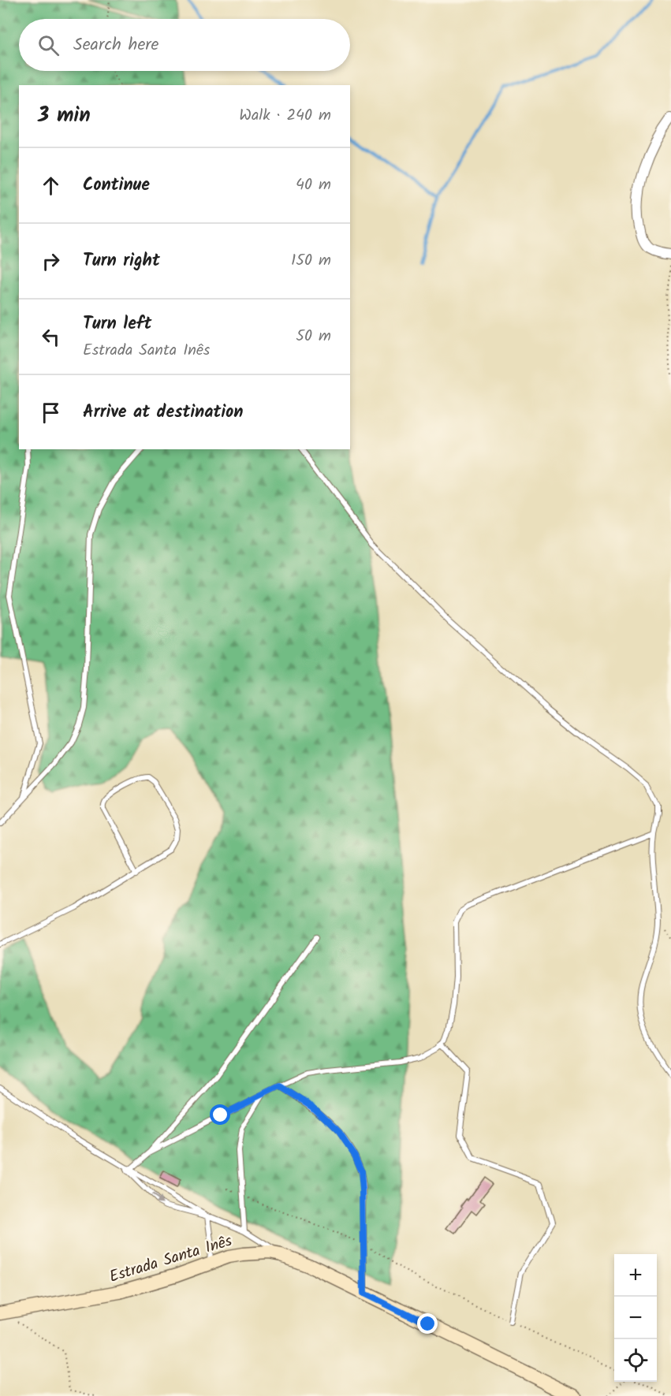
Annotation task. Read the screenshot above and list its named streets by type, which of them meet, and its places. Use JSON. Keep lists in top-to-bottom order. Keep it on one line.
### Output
{"streets":{"main road":["Estrada Santa Inês"]},"page":{"search":"Search here","heading":["3 min","Walk · 240 m"],"list":[["Continue","40 m"],["Turn right","150 m"],["Turn left","Estrada Santa Inês","50 m"],"Arrive at destination"],"map_buttons":["+","−"]}}
